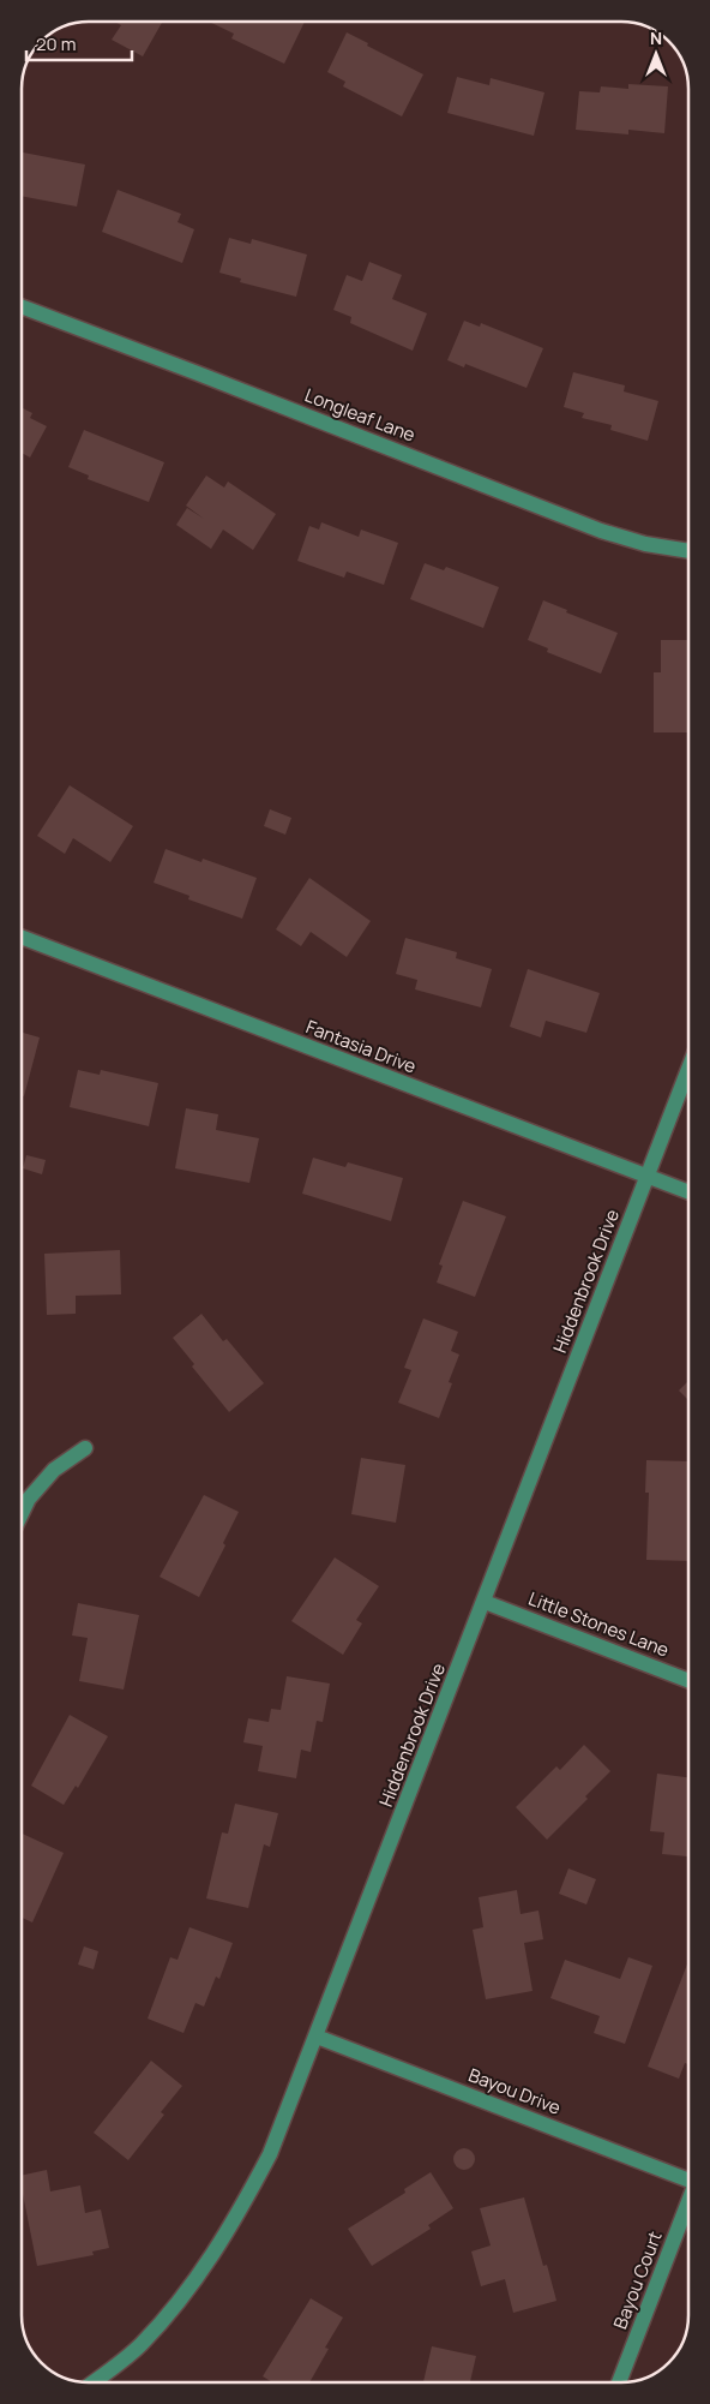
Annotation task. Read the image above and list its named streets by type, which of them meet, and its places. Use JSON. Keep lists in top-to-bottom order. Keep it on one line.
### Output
{"streets":{"street":["Longleaf Lane","Fantasia Drive","Hiddenbrook Drive","Little Stones Lane","Bayou Drive","Bayou Court"]},"crossings":[["Fantasia Drive","Hiddenbrook Drive"],["Hiddenbrook Drive","Little Stones Lane"],["Hiddenbrook Drive","Bayou Drive"]],"scale_bar":"20 m","north":"top"}
